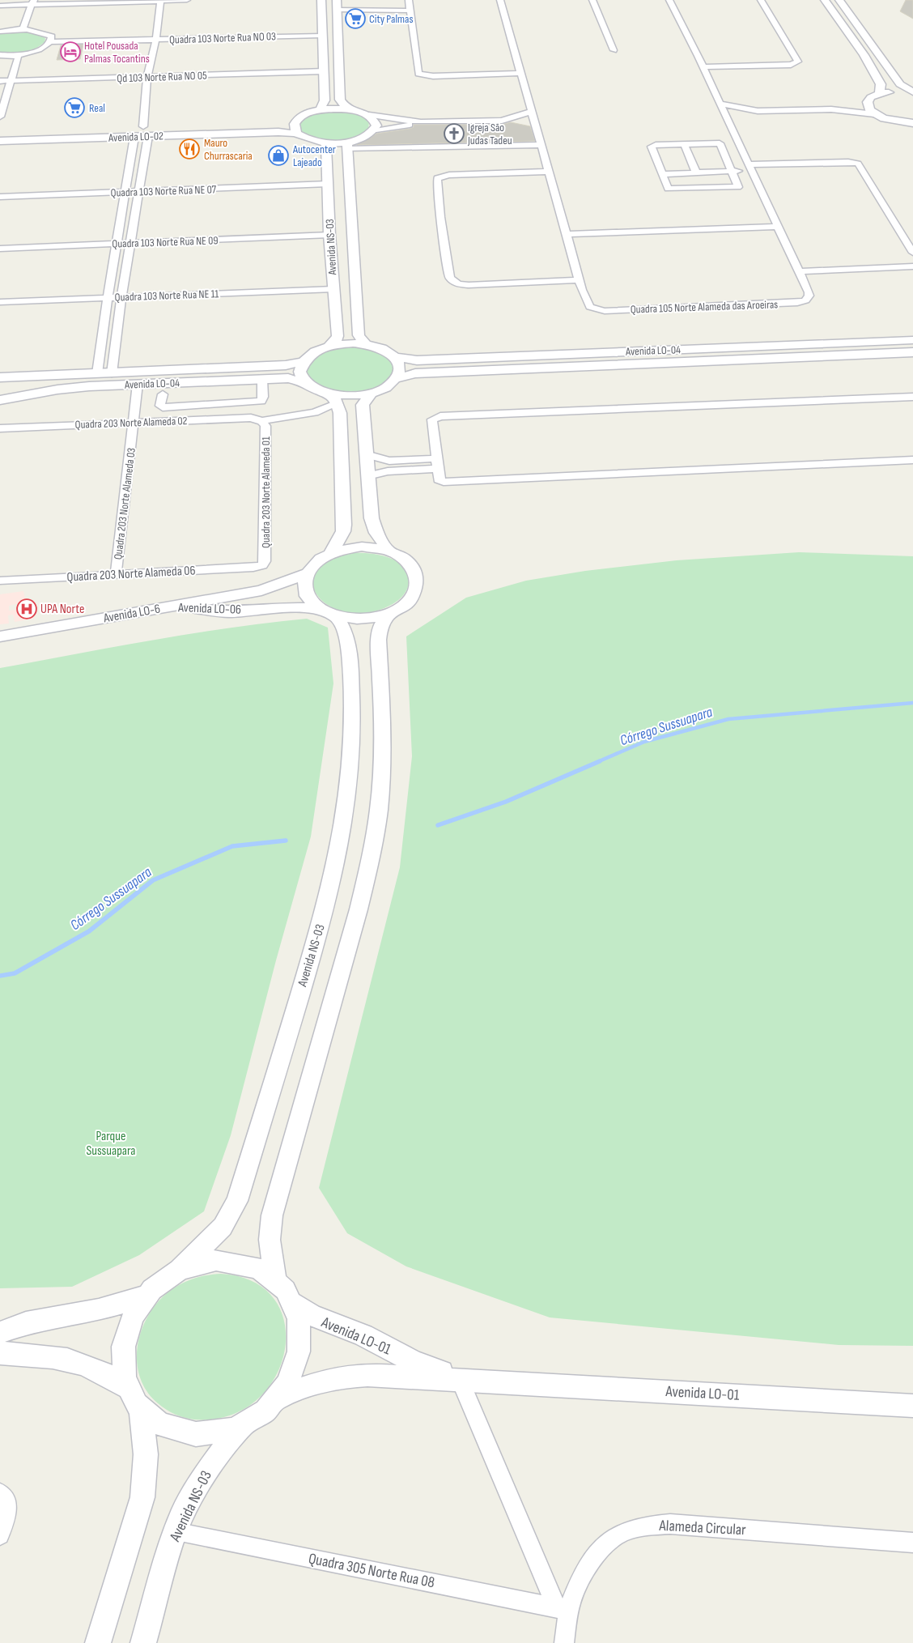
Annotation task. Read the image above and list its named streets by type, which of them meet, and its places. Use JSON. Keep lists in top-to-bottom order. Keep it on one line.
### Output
{"streets":{"street":["Quadra 103 Norte Rua NO 03","Qd 103 Norte Rua NO 05","Avenida LO-02","Quadra 103 Norte Rua NE 07","Quadra 103 Norte Rua NE 09","Avenida NS-03","Quadra 103 Norte Rua NE 11","Quadra 105 Norte Alameda das Aroeiras","Avenida LO-04","Quadra 203 Norte Alameda 02","Quadra 203 Norte Alameda 01","Quadra 203 Norte Alameda 03","Quadra 203 Norte Alameda 06","Avenida LO-06","Avenida LO-6","Avenida LO-01","Alameda Circular","Quadra 305 Norte Rua 08"]},"crossings":[["Avenida LO-02","Avenida NS-03"],["Quadra 103 Norte Rua NE 07","Avenida NS-03"],["Quadra 103 Norte Rua NE 09","Avenida NS-03"],["Avenida NS-03","Quadra 103 Norte Rua NE 11"],["Avenida NS-03","Avenida LO-06"],["Avenida NS-03","Avenida LO-01"],["Avenida NS-03","Quadra 305 Norte Rua 08"],["Avenida LO-04","Quadra 203 Norte Alameda 03"],["Quadra 203 Norte Alameda 02","Quadra 203 Norte Alameda 01"],["Quadra 203 Norte Alameda 02","Quadra 203 Norte Alameda 03"],["Quadra 203 Norte Alameda 01","Quadra 203 Norte Alameda 06"],["Quadra 203 Norte Alameda 03","Quadra 203 Norte Alameda 06"],["Avenida LO-06","Avenida LO-6"],["Alameda Circular","Quadra 305 Norte Rua 08"]],"water":["Córrego Sussuapara"],"parks":["Parque Sussuapara"],"places":{"supermarket":["City Palmas","Real"],"hotel":["Hotel Pousada Palmas Tocantins"],"church":["Igreja São Judas Tadeu"],"restaurant":["Mauro Churrascaria"],"shop":["Autocenter Lajeado"],"hospital":["UPA Norte"]}}
